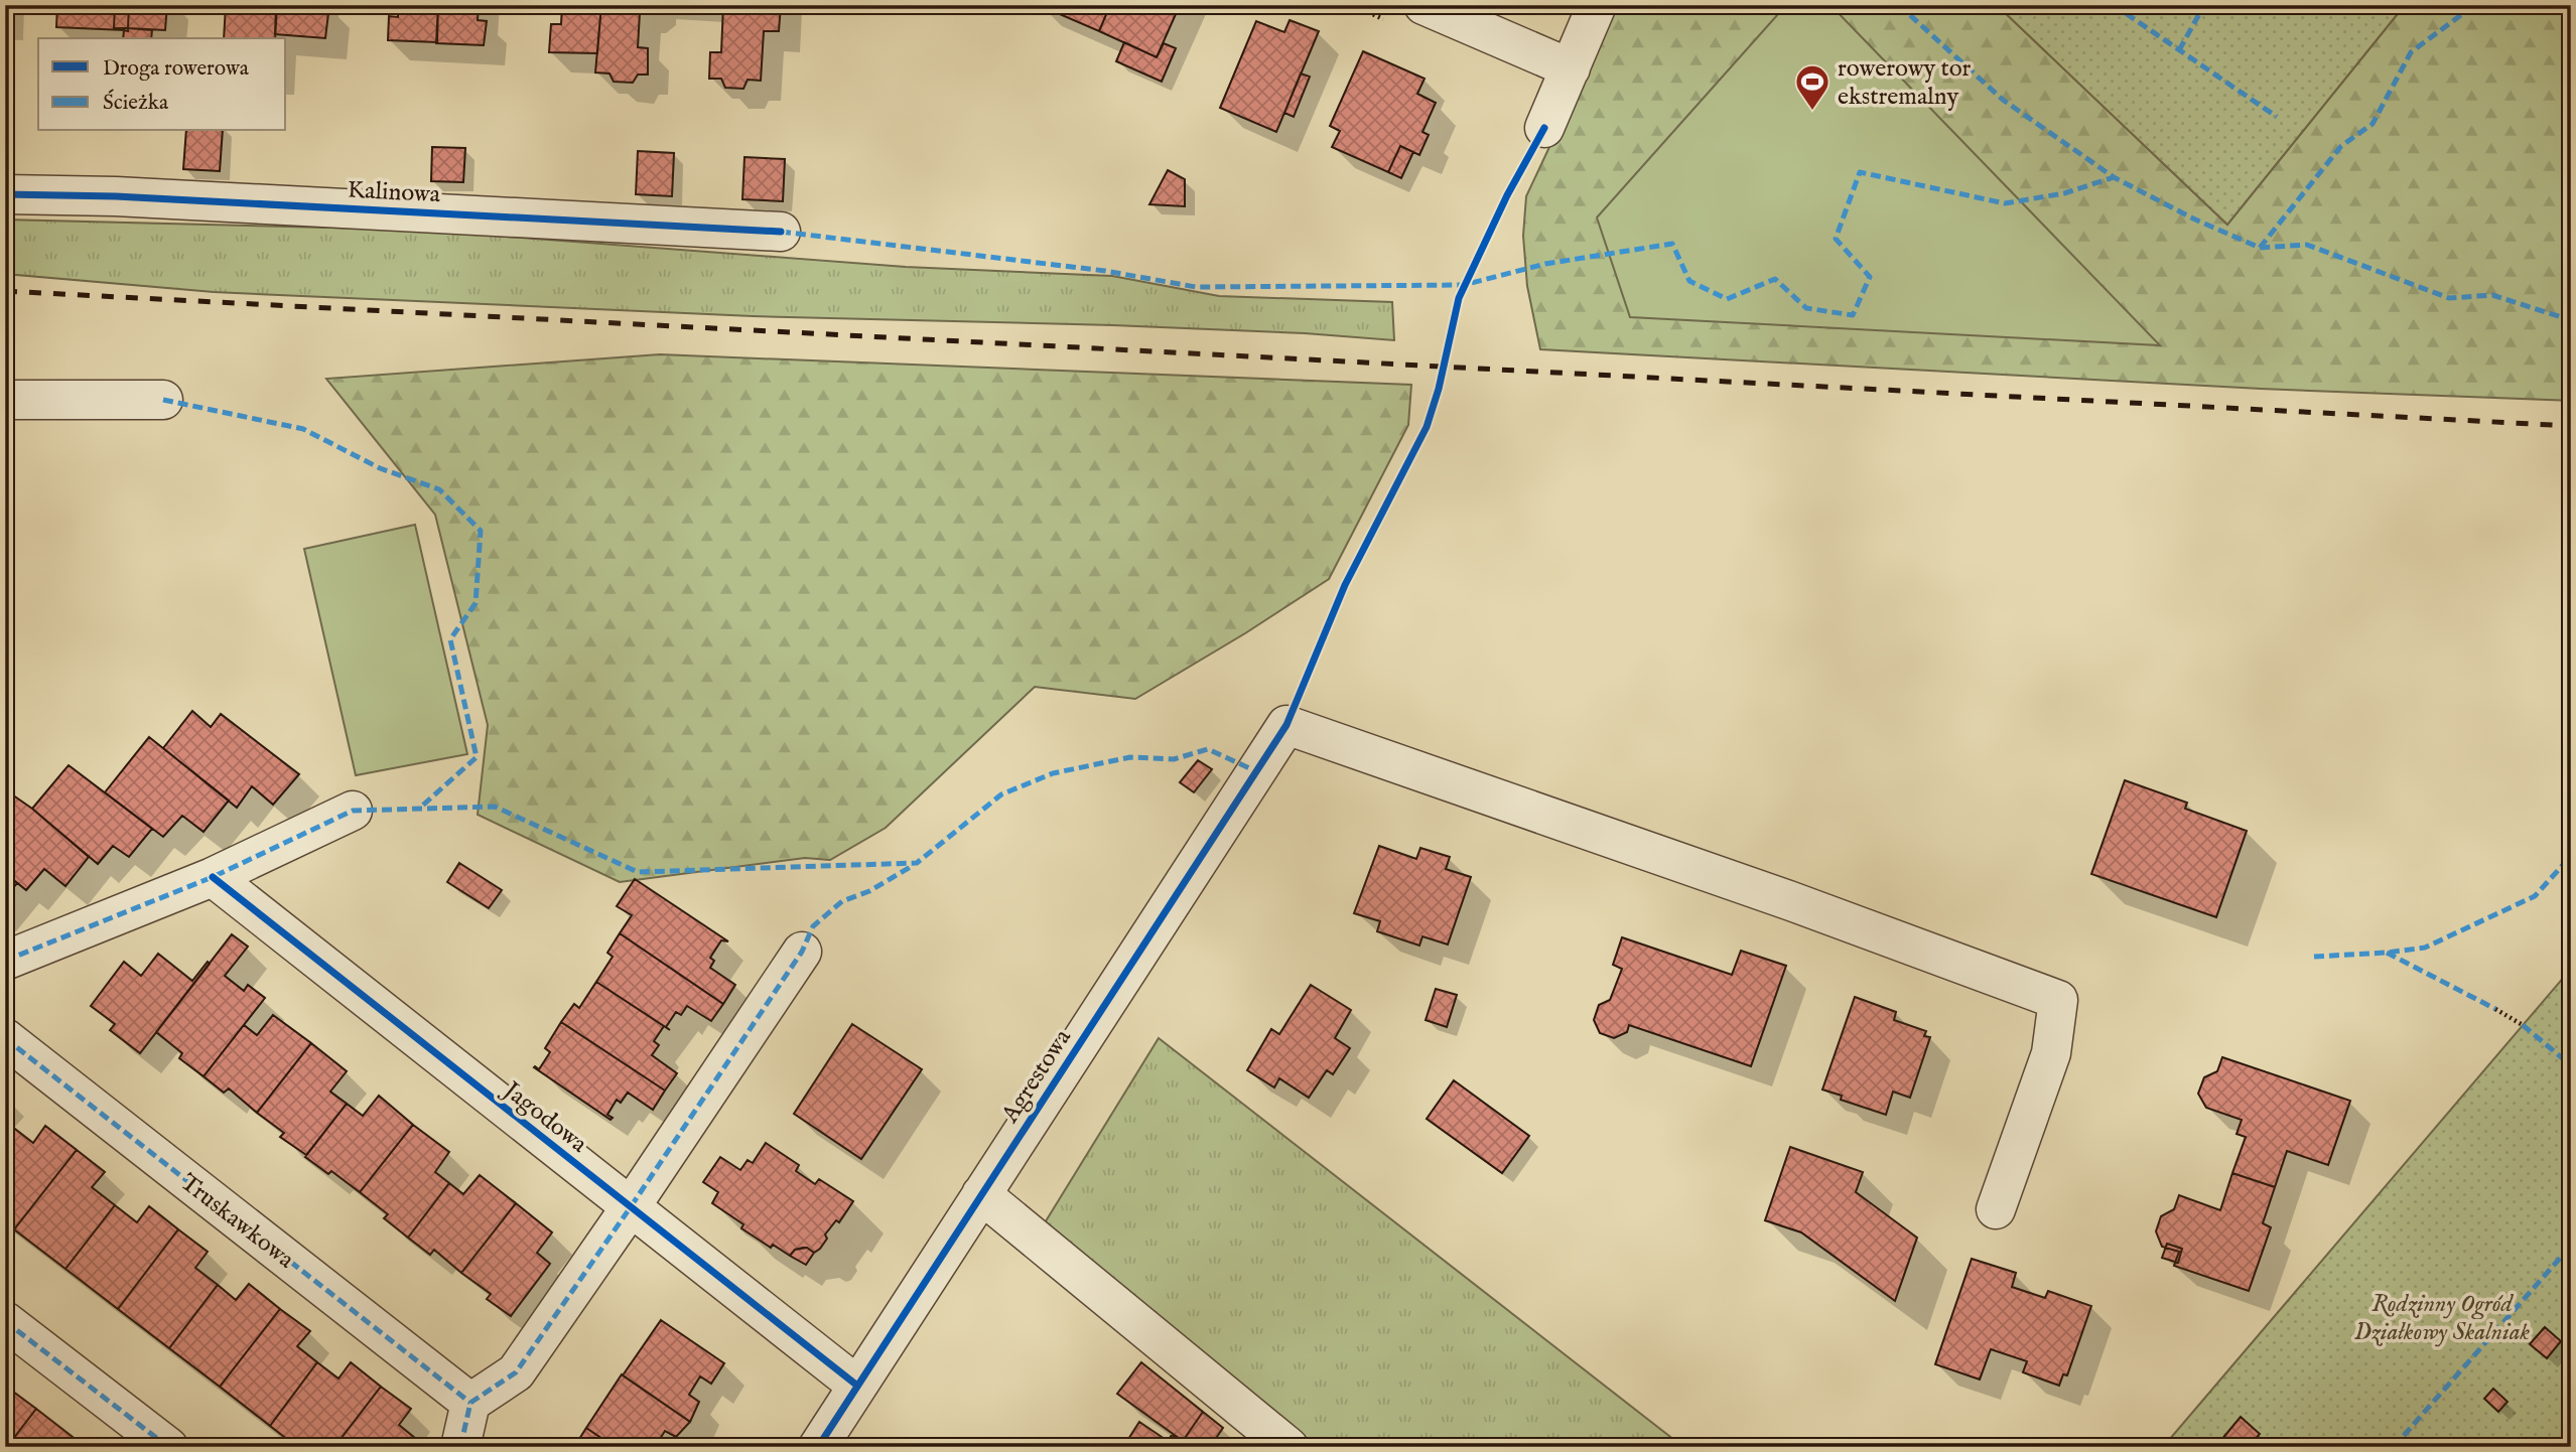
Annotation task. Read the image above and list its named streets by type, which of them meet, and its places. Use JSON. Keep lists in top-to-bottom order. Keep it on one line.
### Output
{"streets":{"street":["Kalinowa","Agrestowa","Jagodowa","Truskawkowa"]},"crossings":[["Agrestowa","Jagodowa"]],"parks":["Rodzinny Ogród Działkowy Skalniak"],"places":{"sports":["rowerowy tor ekstremalny"]},"legend":["Droga rowerowa","Ścieżka"]}
